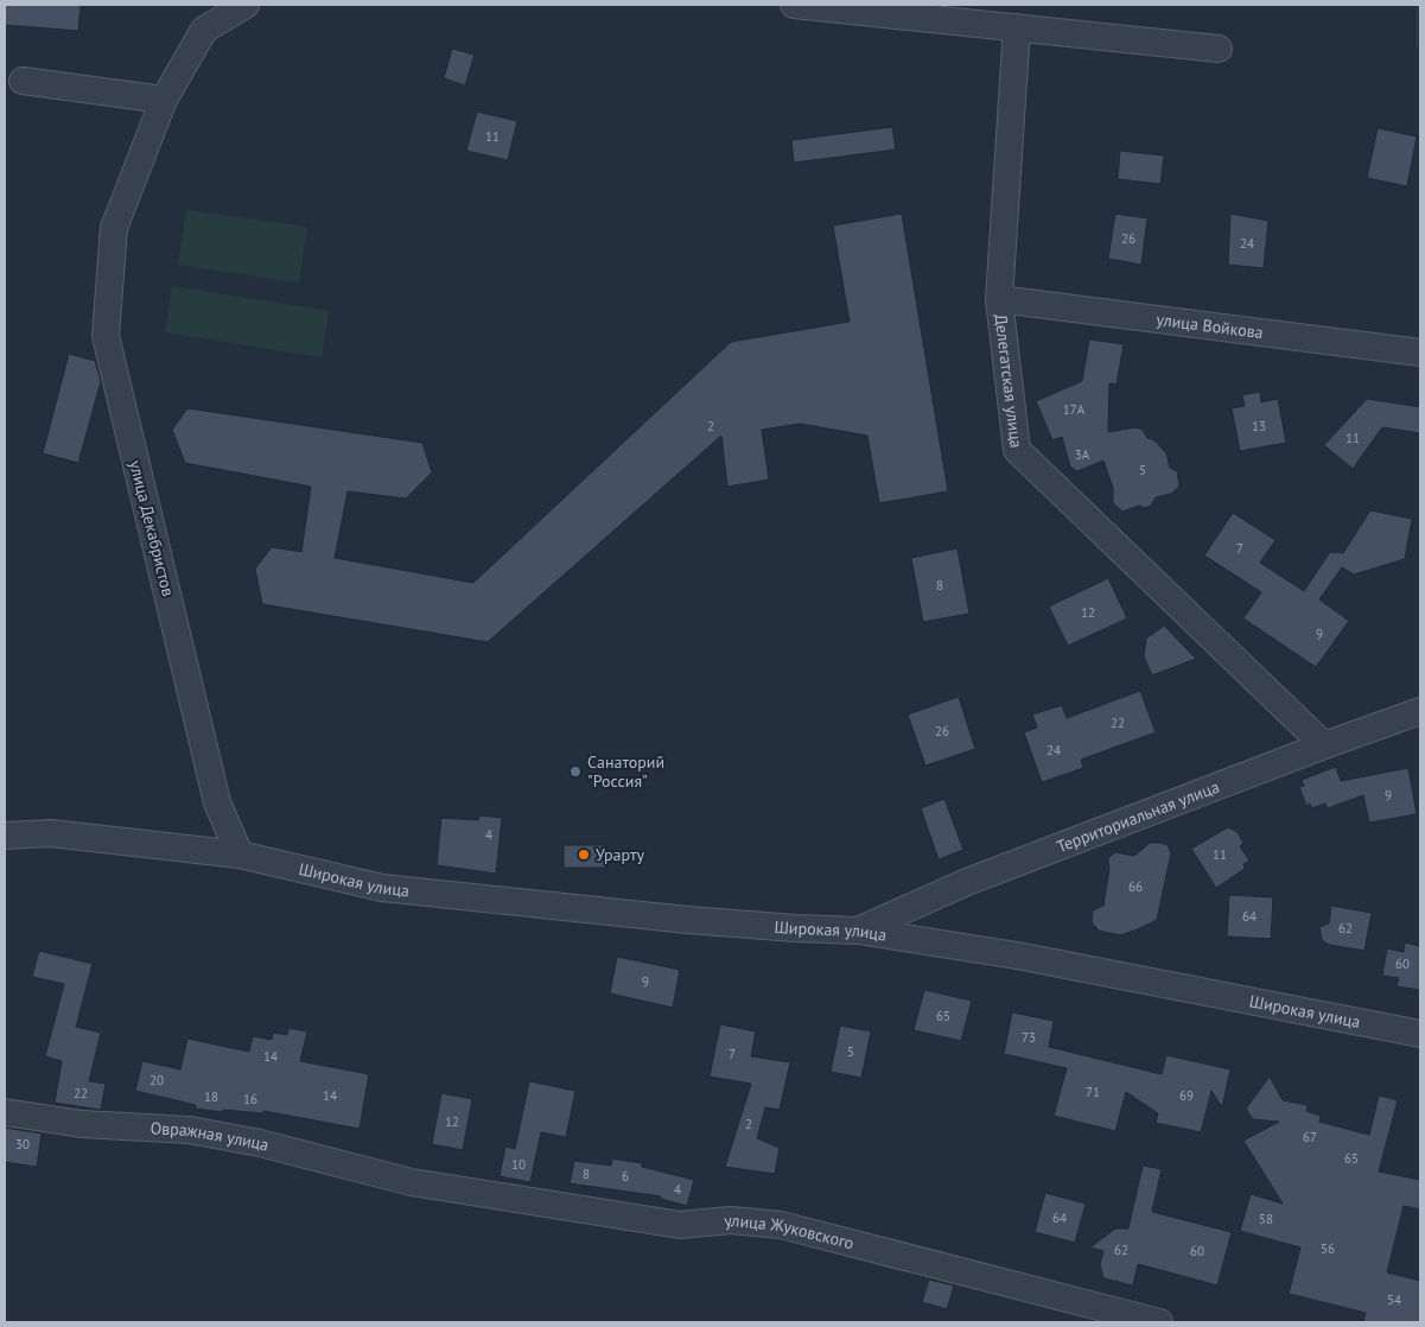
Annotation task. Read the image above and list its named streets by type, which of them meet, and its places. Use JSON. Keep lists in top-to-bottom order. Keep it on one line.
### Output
{"streets":{"street":["улица Войкова","Делегатская улица","улица Декабристов","Территориальная улица","Широкая улица","Овражная улица","улица Жуковского"]},"crossings":[["улица Войкова","Делегатская улица"],["Делегатская улица","Территориальная улица"],["улица Декабристов","Широкая улица"],["Территориальная улица","Широкая улица"],["Овражная улица","улица Жуковского"]],"places":["Санаторий \"Россия\"","Урарту"],"house_numbers":["11","26","24","17А","2","13","11","3А","5","7","8","12","9","22","26","24","9","4","11","66","64","62","60","9","65","73","5","7","14","20","71","22","14","69","18","16","12","2","67","30","65","10","8","6","4","64","58","56","62","60","54"]}
